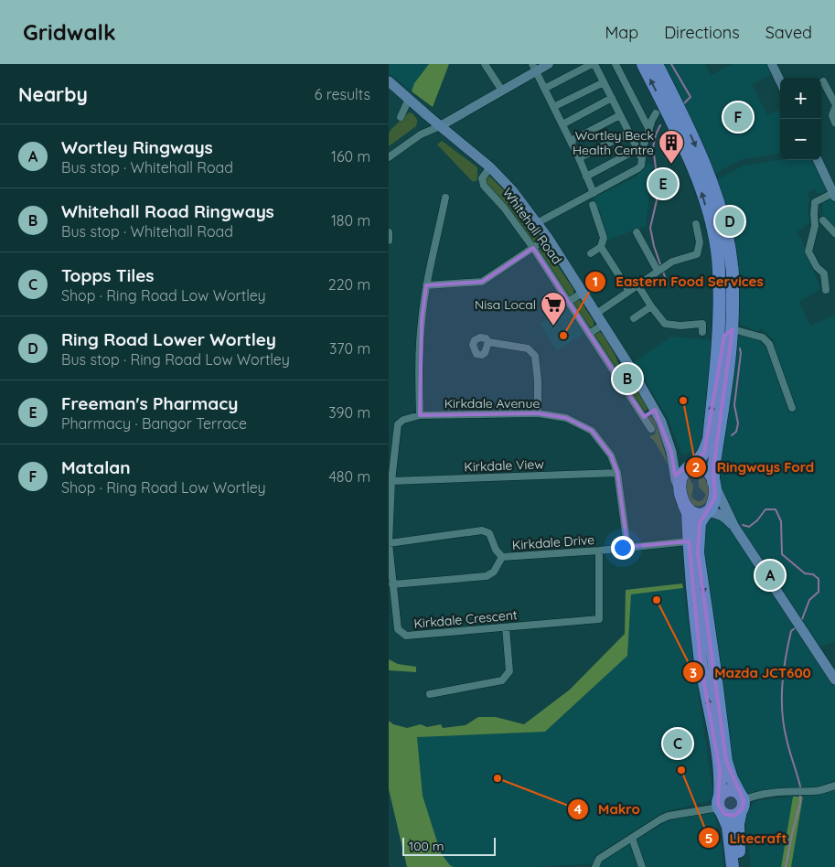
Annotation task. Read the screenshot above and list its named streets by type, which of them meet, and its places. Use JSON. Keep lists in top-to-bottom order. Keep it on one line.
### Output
{"streets":{"main road":["Whitehall Road"],"street":["Kirkdale Avenue","Kirkdale View","Kirkdale Drive","Kirkdale Crescent"]},"crossings":[["Kirkdale Avenue","Kirkdale View"],["Kirkdale Avenue","Kirkdale Drive"],["Kirkdale Avenue","Kirkdale Crescent"],["Kirkdale View","Kirkdale Crescent"],["Kirkdale Drive","Kirkdale Crescent"]],"places":{"building":["Wortley Beck Health Centre"],"supermarket":["Nisa Local"],"other":["Eastern Food Services","Ringways Ford","Mazda JCT600","Litecraft","Makro"]},"scale_bar":"100 m","page":{"header":"Gridwalk","nav":["Map","Directions","Saved"],"heading":["Nearby","6 results"],"map_buttons":["+","−"],"pins":["F","E","D","B","A","C"],"list":[{"mark":"A","name":"Wortley Ringways","note":"Bus stop · Whitehall Road","value":"160 m"},{"mark":"B","name":"Whitehall Road Ringways","note":"Bus stop · Whitehall Road","value":"180 m"},{"mark":"C","name":"Topps Tiles","note":"Shop · Ring Road Low Wortley","value":"220 m"},{"mark":"D","name":"Ring Road Lower Wortley","note":"Bus stop · Ring Road Low Wortley","value":"370 m"},{"mark":"E","name":"Freeman's Pharmacy","note":"Pharmacy · Bangor Terrace","value":"390 m"},{"mark":"F","name":"Matalan","note":"Shop · Ring Road Low Wortley","value":"480 m"}],"scale":"100 m"}}
